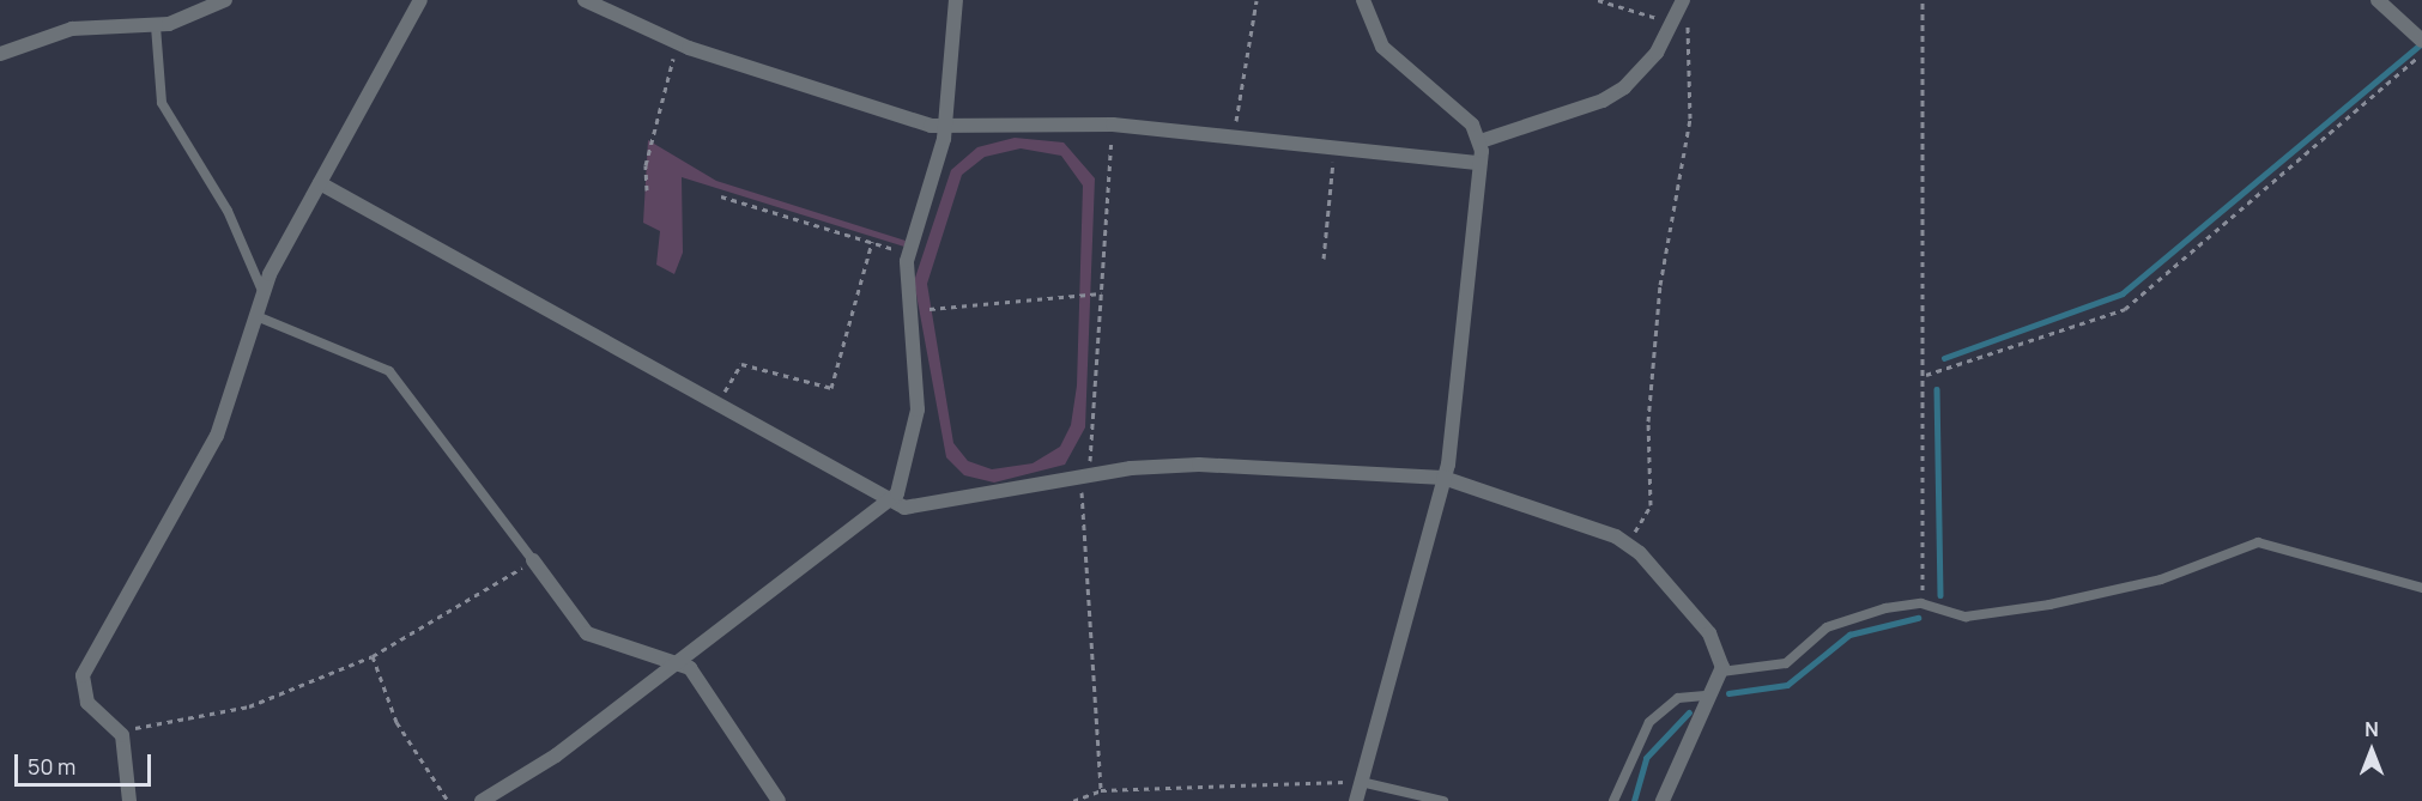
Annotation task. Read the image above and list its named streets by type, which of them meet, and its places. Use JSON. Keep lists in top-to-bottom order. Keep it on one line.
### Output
{"scale_bar":"50 m","north":"top"}
